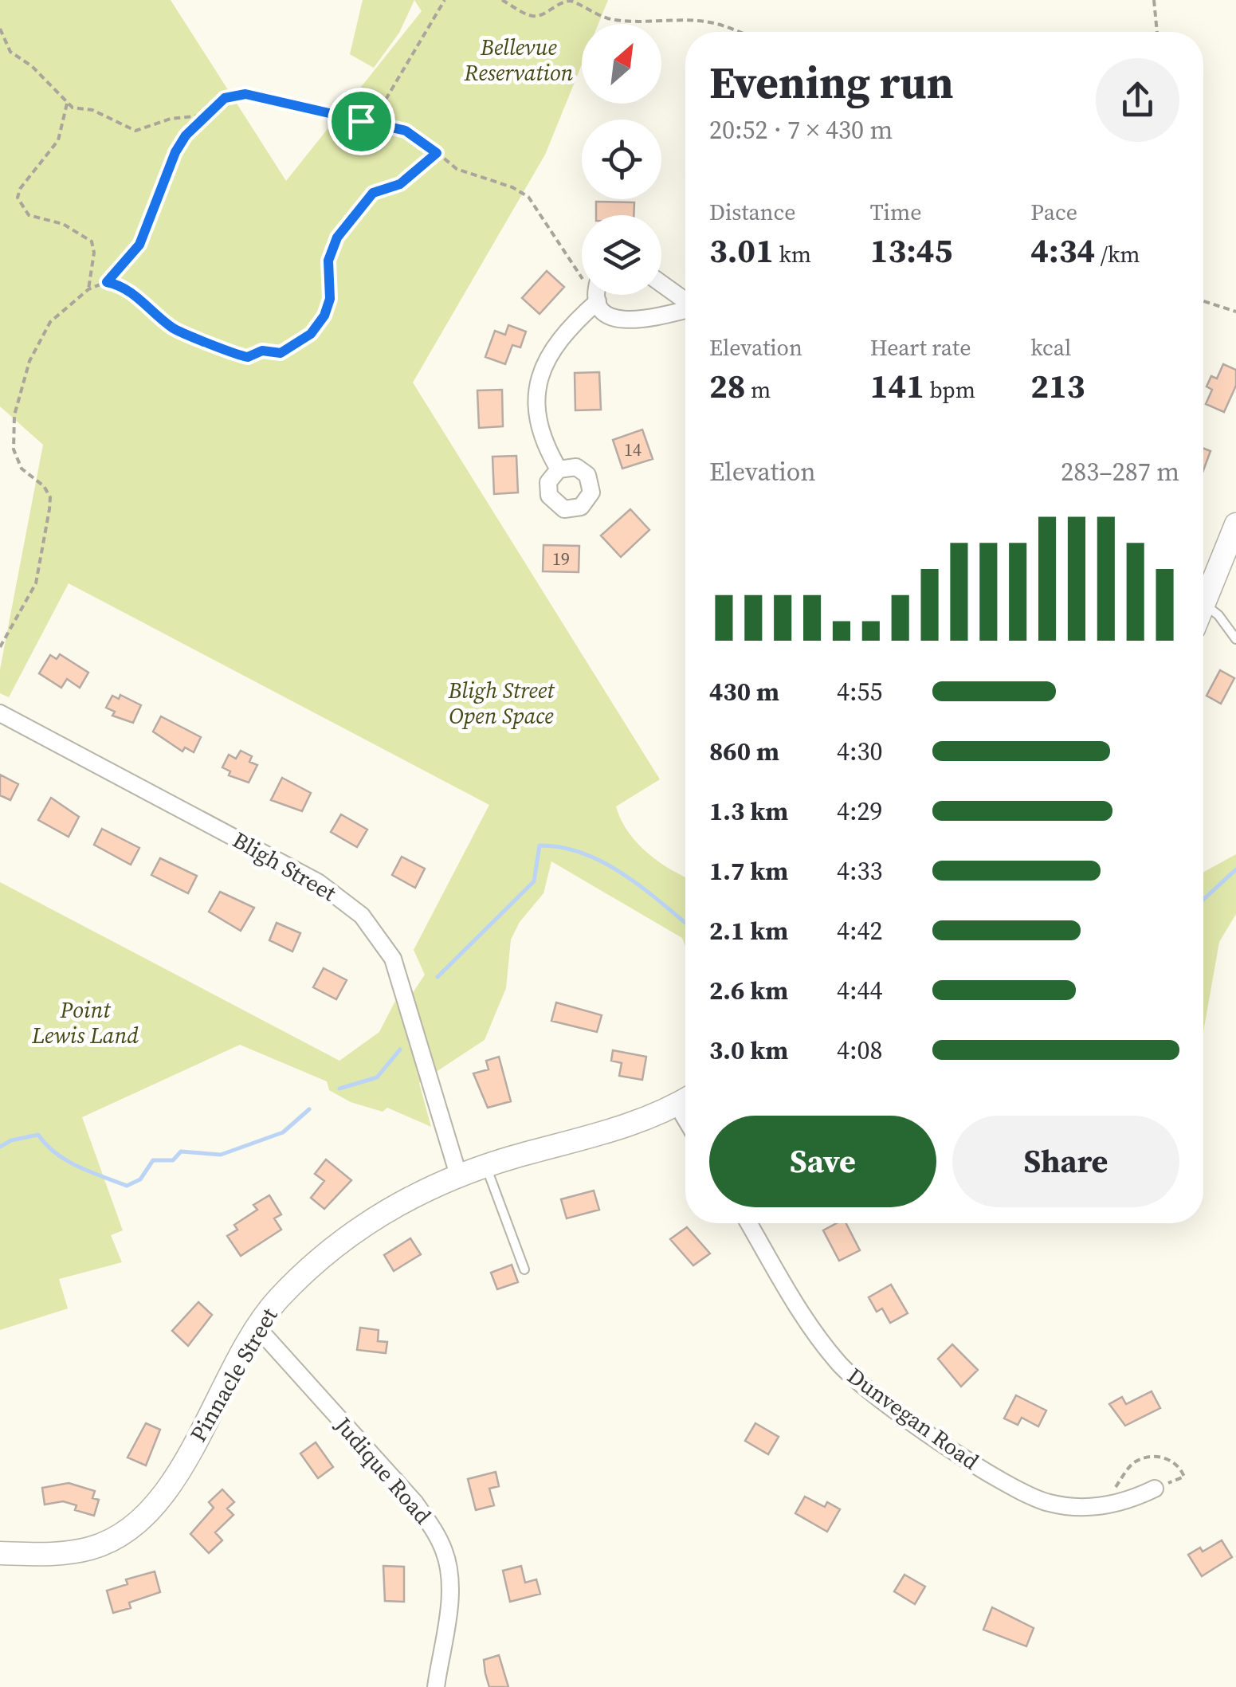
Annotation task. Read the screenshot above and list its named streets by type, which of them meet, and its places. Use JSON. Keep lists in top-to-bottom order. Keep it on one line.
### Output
{"streets":{"street":["Bligh Street","Pinnacle Street","Dunvegan Road","Judique Road"]},"crossings":[["Bligh Street","Pinnacle Street"],["Pinnacle Street","Judique Road"]],"parks":["Bellevue Reservation","Bligh Street Open Space","Point Lewis Land"],"house_numbers":["14","19"],"north":"top right","page":{"heading":["Evening run","20:52 · 7 × 430 m"],"stats":[["Distance","3.01 km"],["Time","13:45"],["Pace","4:34 /km"],["Elevation","28 m"],["Heart rate","141 bpm"],["kcal","213"]],"chart":["Elevation","283–287 m"],"list":[{"name":"430 m","note":"4:55"},{"name":"860 m","note":"4:30"},{"name":"1.3 km","note":"4:29"},{"name":"1.7 km","note":"4:33"},{"name":"2.1 km","note":"4:42"},{"name":"2.6 km","note":"4:44"},{"name":"3.0 km","note":"4:08"}],"buttons":["Save","Share"]}}
